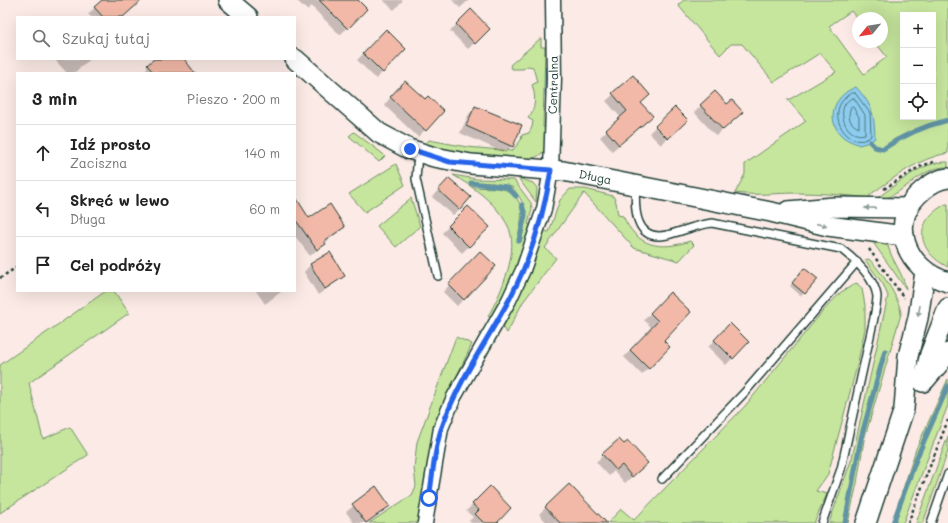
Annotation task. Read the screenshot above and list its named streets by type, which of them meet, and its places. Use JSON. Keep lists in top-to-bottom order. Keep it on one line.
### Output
{"streets":{"street":["Centralna","Długa"]},"crossings":[["Centralna","Długa"]],"north":"bottom left","page":{"map_buttons":["+","−"],"search":"Szukaj tutaj","heading":["3 min","Pieszo · 200 m"],"list":[["Idź prosto","Zaciszna","140 m"],["Skręć w lewo","Długa","60 m"],"Cel podróży"]}}
